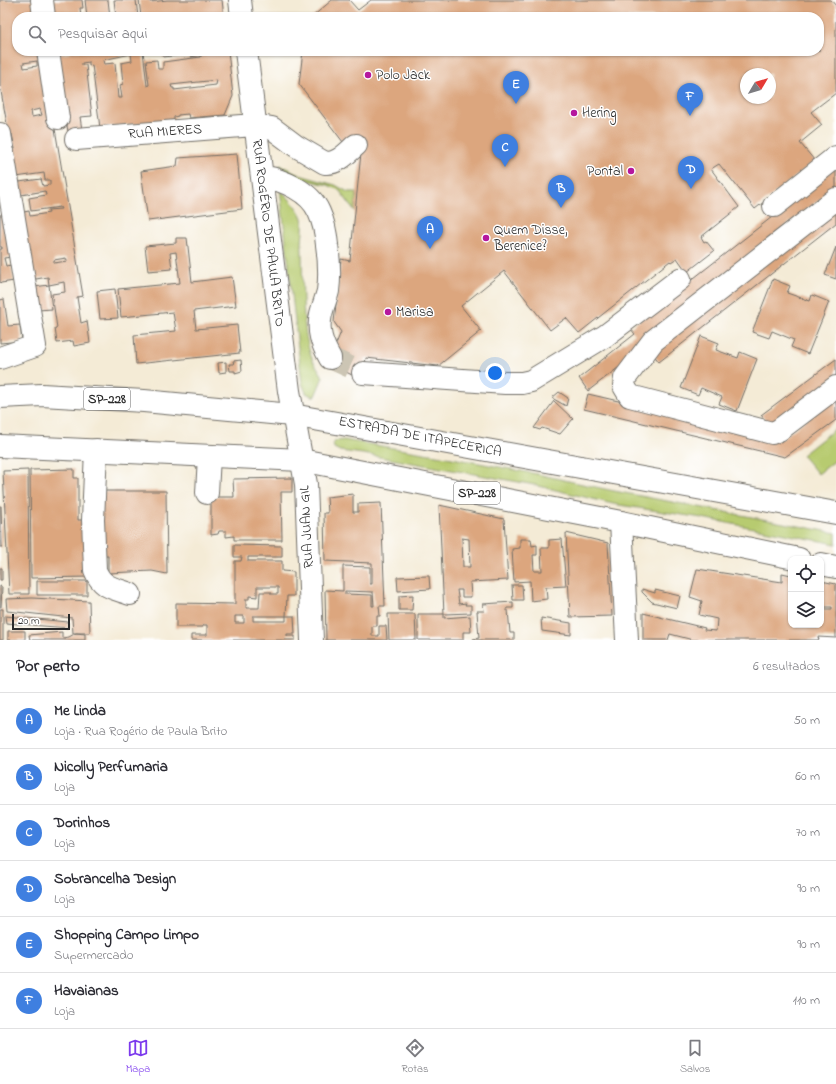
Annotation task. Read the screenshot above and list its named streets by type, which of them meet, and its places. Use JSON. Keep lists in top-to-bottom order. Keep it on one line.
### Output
{"streets":{"street":["RUA MIERES","RUA ROGÉRIO DE PAULA BRITO","SP-228","ESTRADA DE ITAPECERICA","RUA JUAN GIL"]},"crossings":[["RUA MIERES","RUA ROGÉRIO DE PAULA BRITO"],["RUA ROGÉRIO DE PAULA BRITO","ESTRADA DE ITAPECERICA"],["RUA ROGÉRIO DE PAULA BRITO","RUA JUAN GIL"],["SP-228","RUA JUAN GIL"],["ESTRADA DE ITAPECERICA","RUA JUAN GIL"]],"places":["Polo Jack","Hering","Pontal","Quem Disse, Berenice?","Marisa"],"scale_bar":"20 m","north":"top right","page":{"search":"Pesquisar aqui","pins":["E","F","C","D","B","A"],"scale":"20 m","heading":["Por perto","6 resultados"],"list":[{"mark":"A","name":"Me Linda","note":"Loja · Rua Rogério de Paula Brito","value":"50 m"},{"mark":"B","name":"Nicolly Perfumaria","note":"Loja","value":"60 m"},{"mark":"C","name":"Dorinhos","note":"Loja","value":"70 m"},{"mark":"D","name":"Sobrancelha Design","note":"Loja","value":"90 m"},{"mark":"E","name":"Shopping Campo Limpo","note":"Supermercado","value":"90 m"},{"mark":"F","name":"Havaianas","note":"Loja","value":"110 m"}],"nav":["Mapa","Rotas","Salvos"]}}
